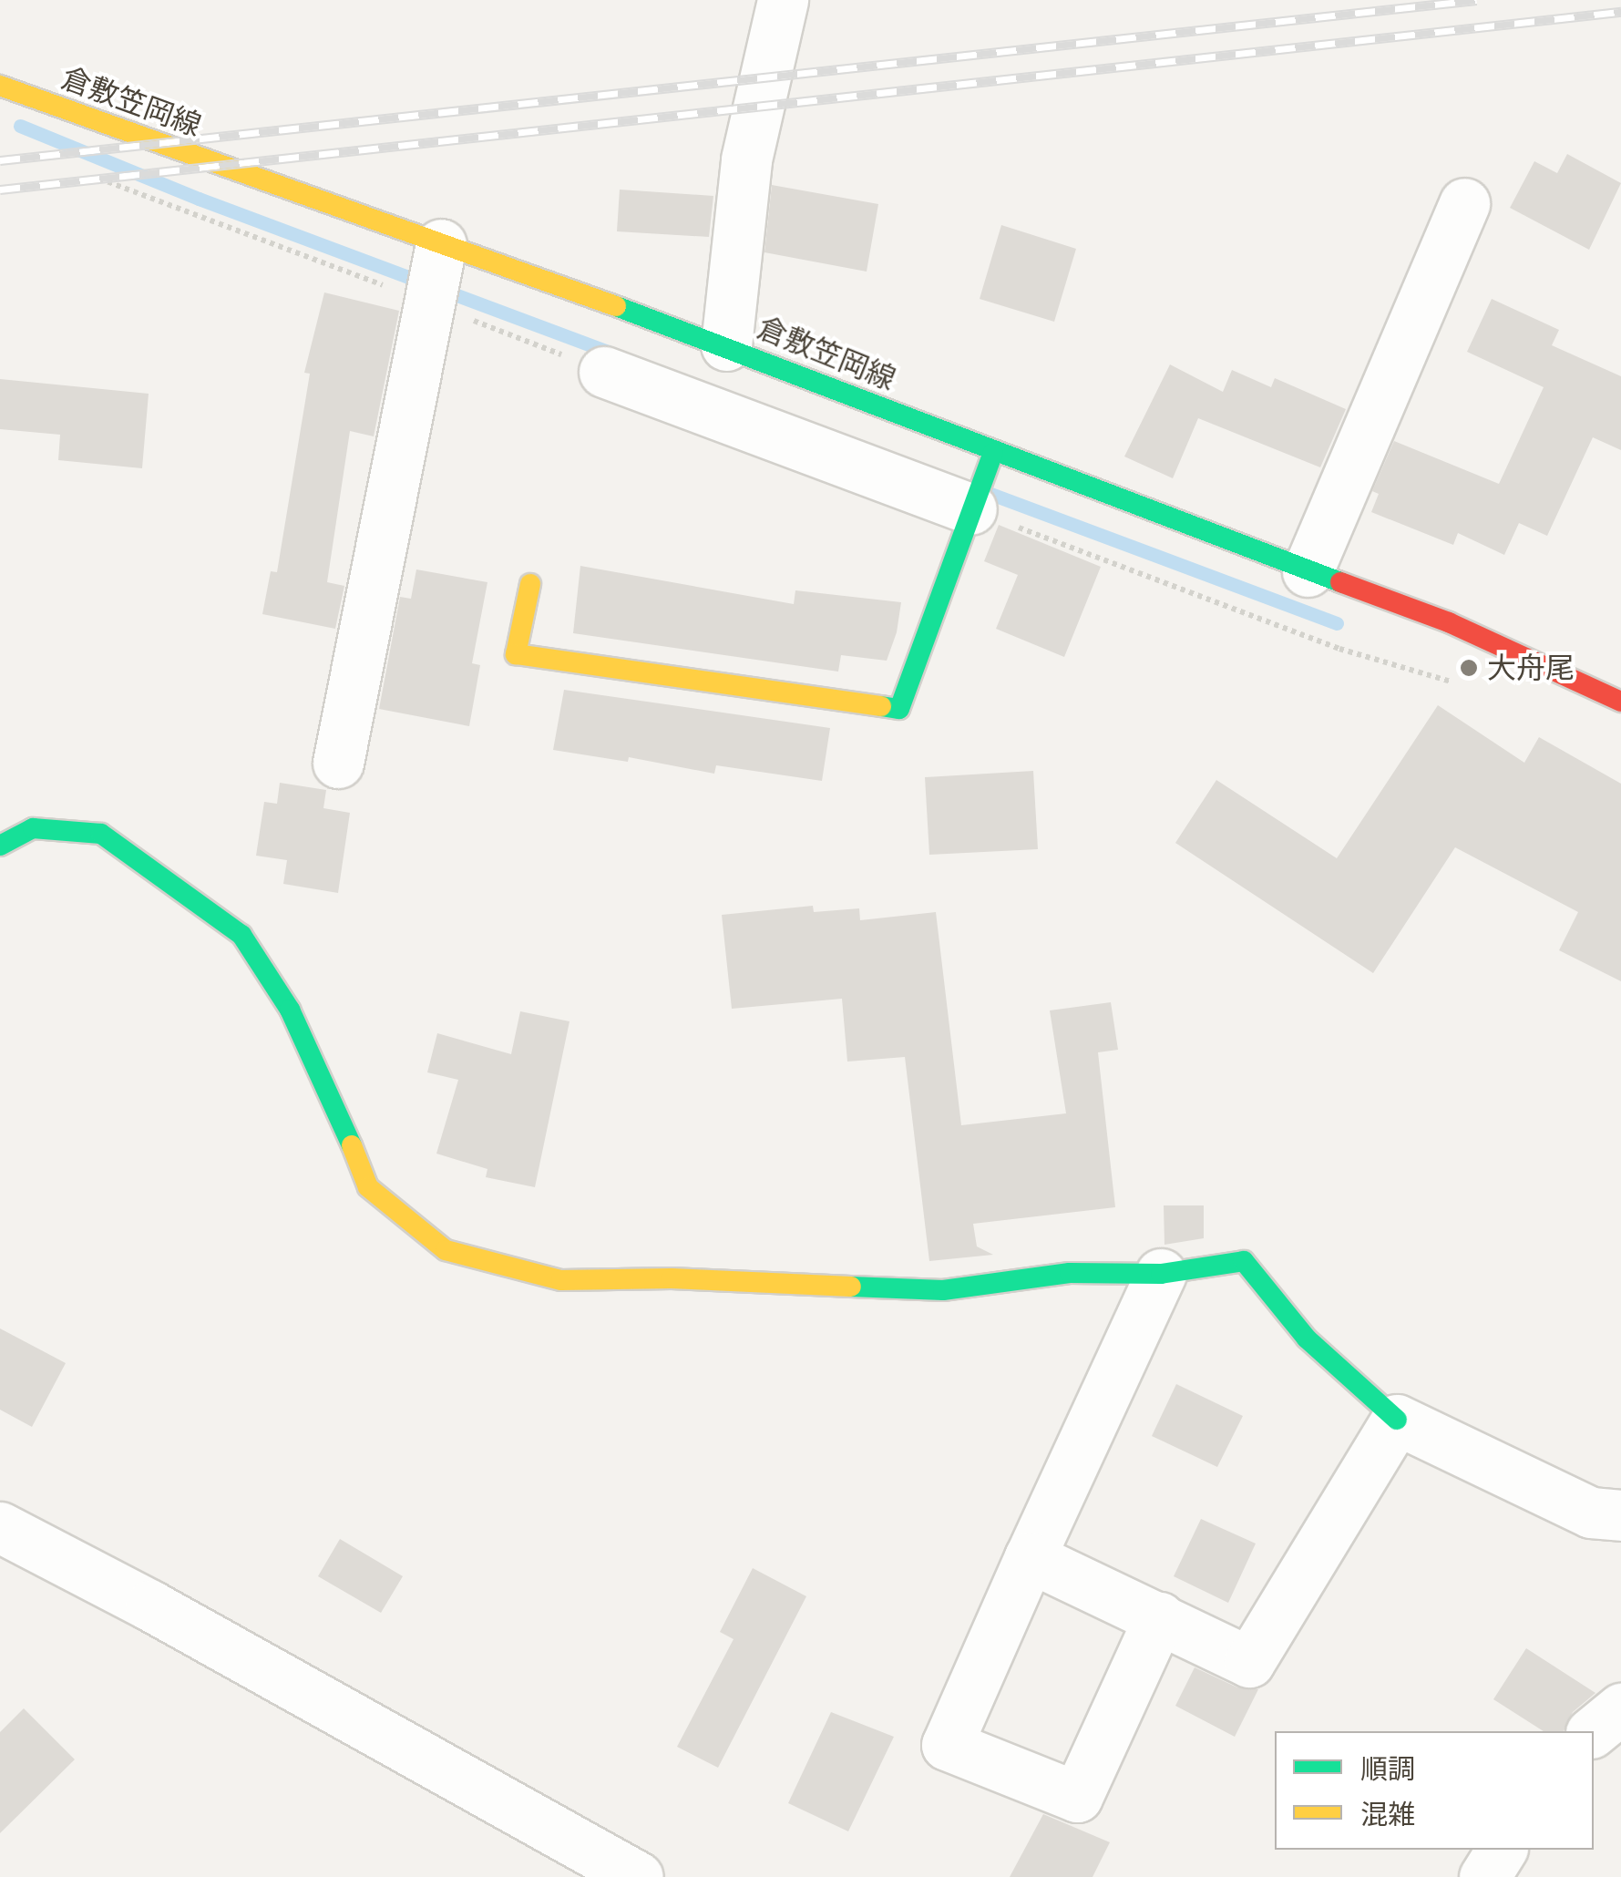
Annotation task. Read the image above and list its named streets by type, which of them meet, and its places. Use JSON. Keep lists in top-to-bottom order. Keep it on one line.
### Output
{"streets":{"street":["倉敷笠岡線"]},"places":["大舟尾"],"legend":["順調","混雑"]}
